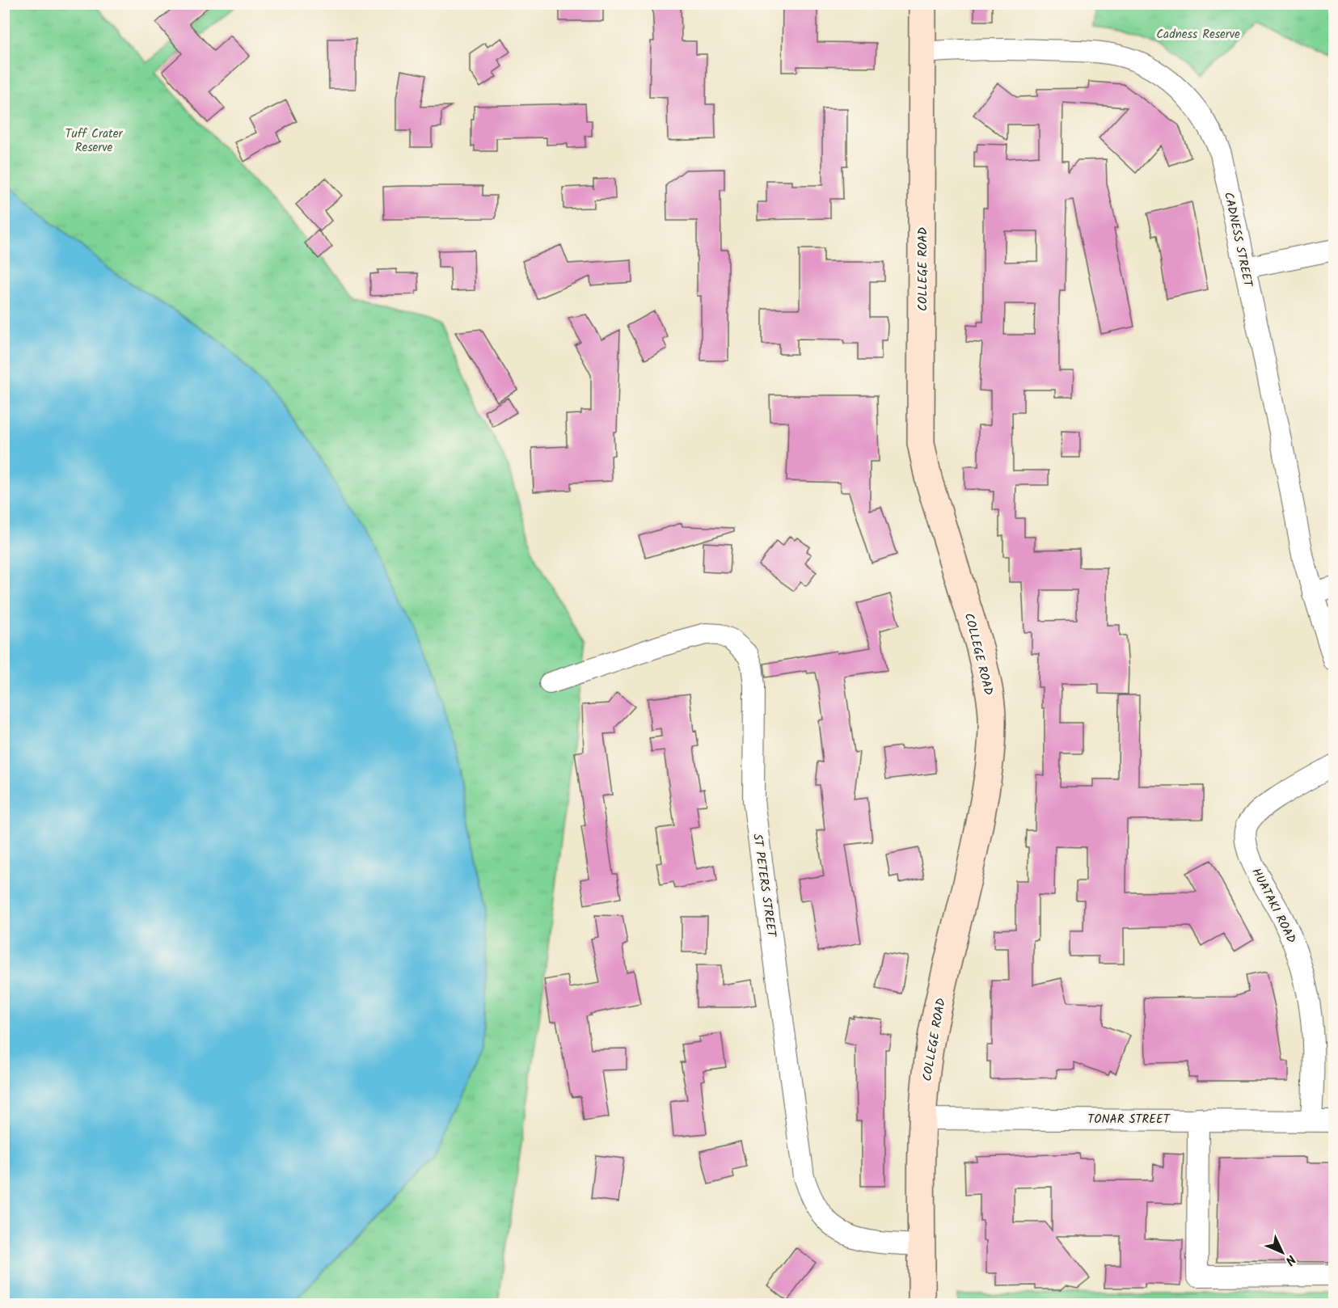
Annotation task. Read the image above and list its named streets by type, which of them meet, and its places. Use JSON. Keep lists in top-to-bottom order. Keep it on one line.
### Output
{"streets":{"main road":["COLLEGE ROAD"],"street":["CADNESS STREET","ST PETERS STREET","HUATAKI ROAD","TONAR STREET"]},"crossings":[["CADNESS STREET","COLLEGE ROAD"],["COLLEGE ROAD","ST PETERS STREET"],["COLLEGE ROAD","TONAR STREET"],["HUATAKI ROAD","TONAR STREET"]],"parks":["Cadness Reserve","Tuff Crater Reserve"],"north":"bottom right"}
